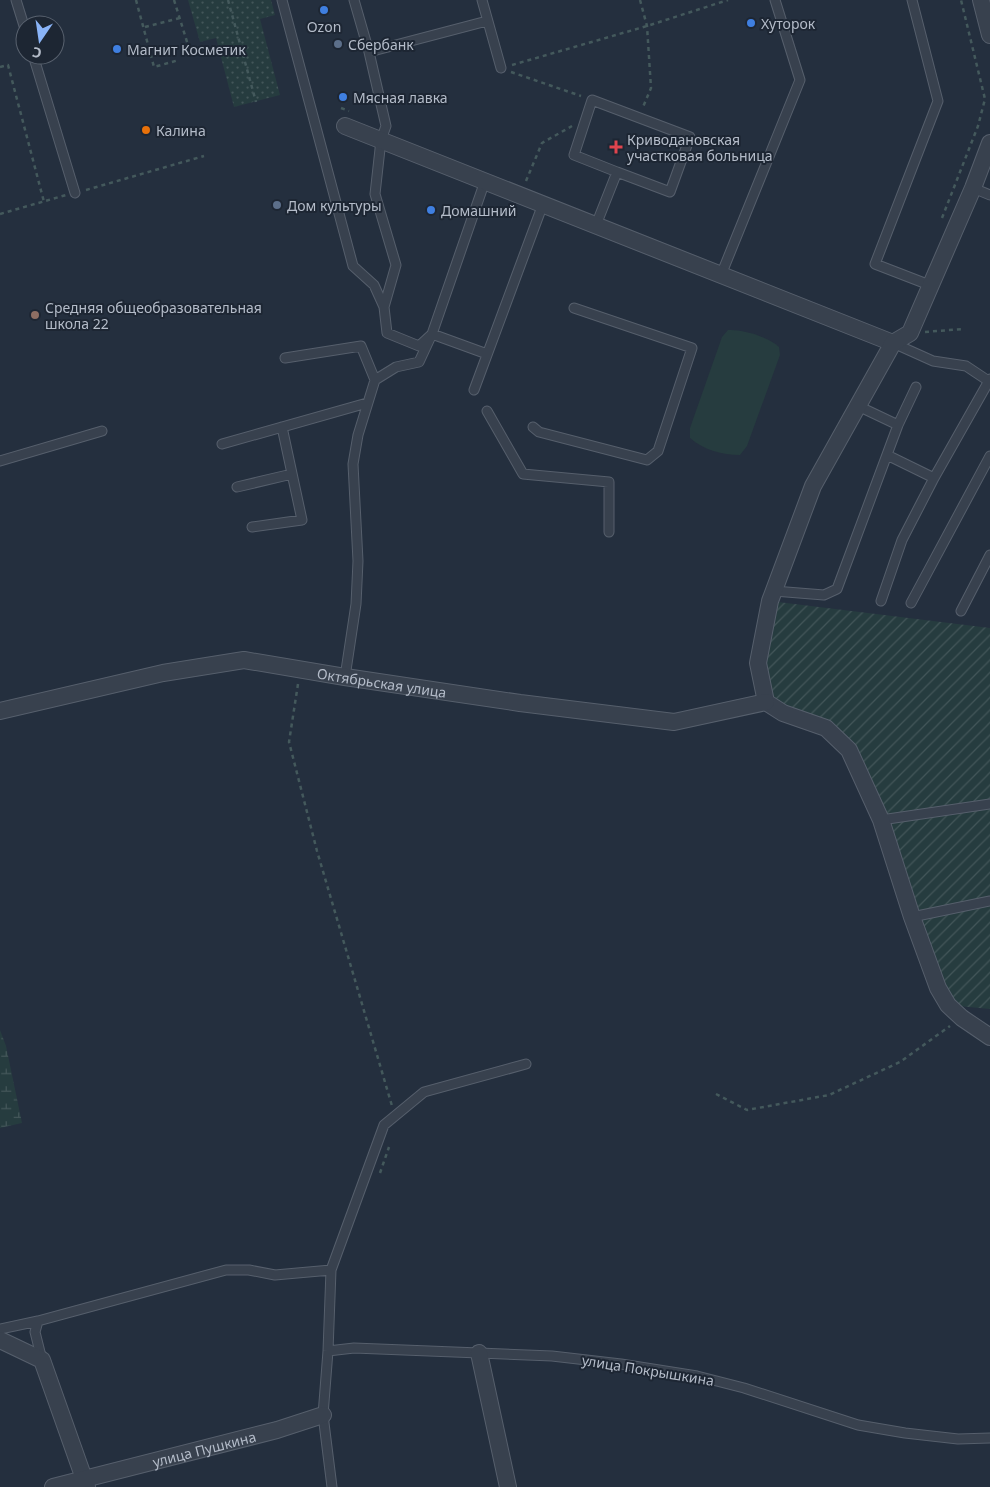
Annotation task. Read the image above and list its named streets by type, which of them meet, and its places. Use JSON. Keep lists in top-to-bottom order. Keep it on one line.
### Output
{"streets":{"street":["Октябрьская улица","улица Пушкина"],"lane":["улица Покрышкина"]},"places":{"other":["Ozon","Хуторок","Сбербанк","Магнит Косметик","Мясная лавка","Калина","Дом культуры","Домашний","Средняя общеобразовательная школа 22"],"health":["Криводановская участковая больница"]},"north":"bottom"}
